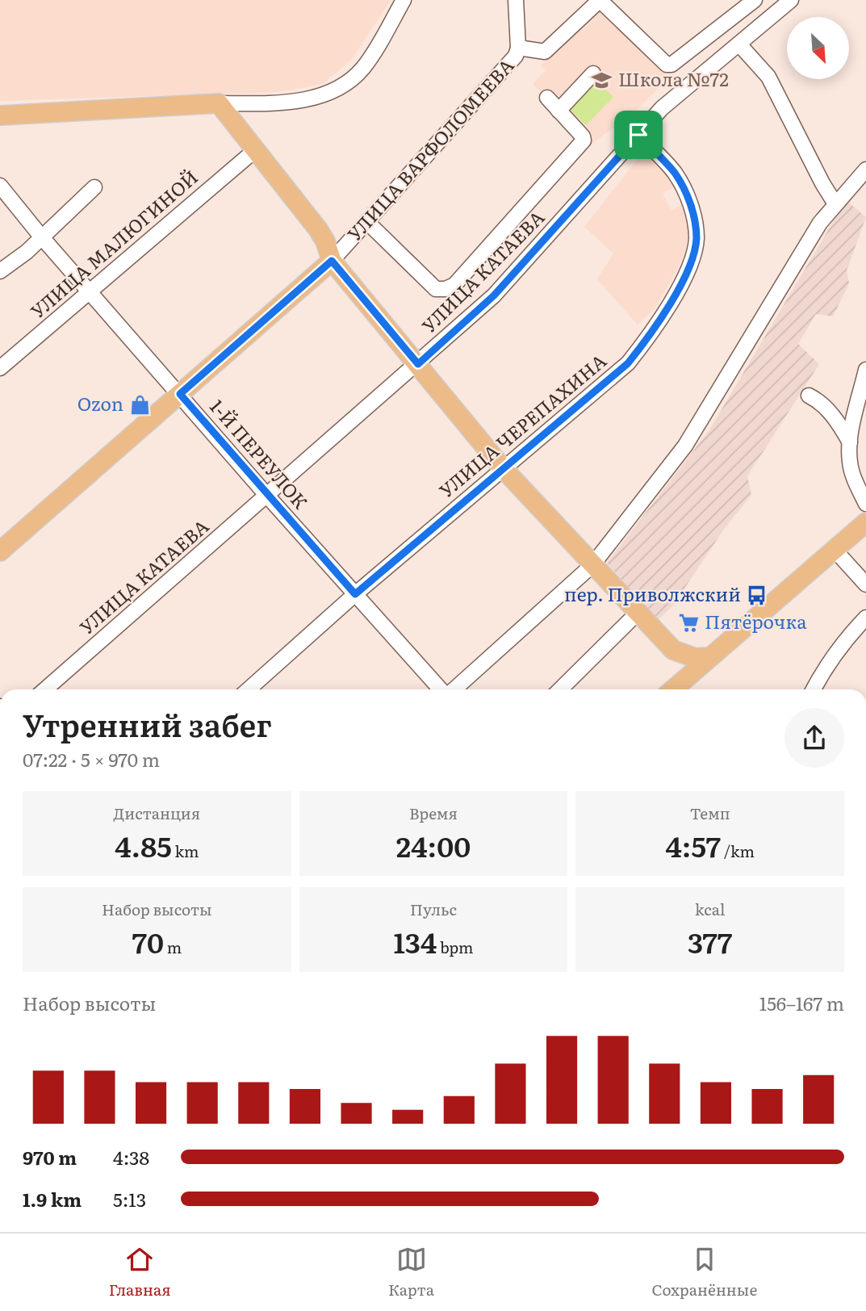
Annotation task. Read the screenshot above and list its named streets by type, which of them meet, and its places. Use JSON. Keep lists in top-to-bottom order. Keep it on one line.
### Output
{"streets":{"main road":["УЛИЦА ВАРФОЛОМЕЕВА"],"street":["УЛИЦА МАЛЮГИНОЙ","УЛИЦА КАТАЕВА","УЛИЦА ЧЕРЕПАХИНА","1-Й ПЕРЕУЛОК"]},"crossings":[["УЛИЦА ВАРФОЛОМЕЕВА","1-Й ПЕРЕУЛОК"],["УЛИЦА МАЛЮГИНОЙ","1-Й ПЕРЕУЛОК"],["УЛИЦА КАТАЕВА","УЛИЦА ЧЕРЕПАХИНА"],["УЛИЦА КАТАЕВА","1-Й ПЕРЕУЛОК"],["УЛИЦА ЧЕРЕПАХИНА","1-Й ПЕРЕУЛОК"]],"places":{"school or university":["Школа №72"],"shop":["Ozon"],"bus stop":["пер. Приволжский"],"supermarket":["Пятёрочка"]},"north":"bottom right","page":{"heading":["Утренний забег","07:22 · 5 × 970 m"],"stats":[["Дистанция","4.85 km"],["Время","24:00"],["Темп","4:57 /km"],["Набор высоты","70 m"],["Пульс","134 bpm"],["kcal","377"]],"chart":["Набор высоты","156–167 m"],"list":[{"name":"970 m","note":"4:38"},{"name":"1.9 km","note":"5:13"}],"tabs":["Главная","Карта","Сохранённые"]}}
